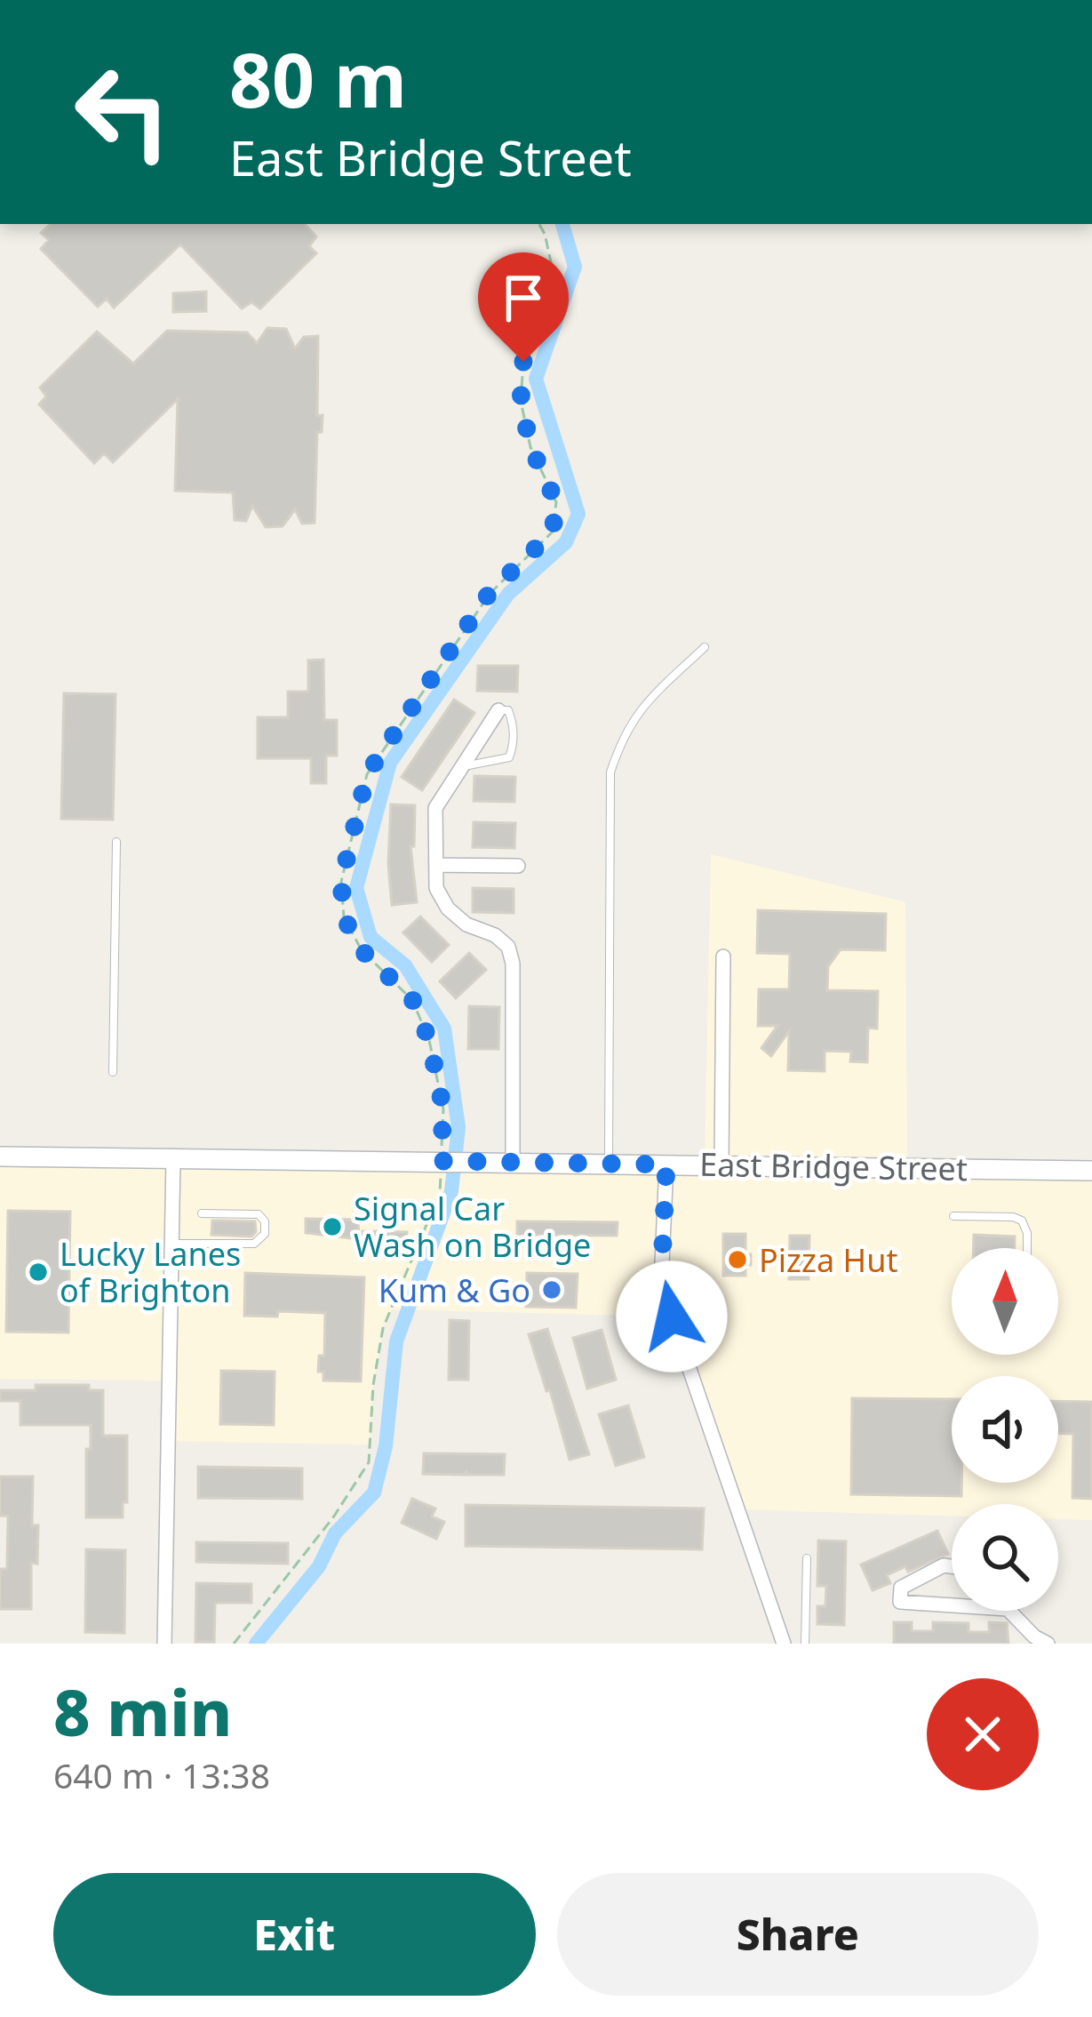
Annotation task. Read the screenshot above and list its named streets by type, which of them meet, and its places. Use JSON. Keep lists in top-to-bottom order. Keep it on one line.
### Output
{"streets":{"main road":["East Bridge Street"]},"places":["Signal Car Wash on Bridge","Pizza Hut","Lucky Lanes of Brighton","Kum & Go"],"north":"top","page":{"turn":["80 m","East Bridge Street"],"heading":["8 min","640 m · 13:38"],"buttons":["Exit","Share"]}}
